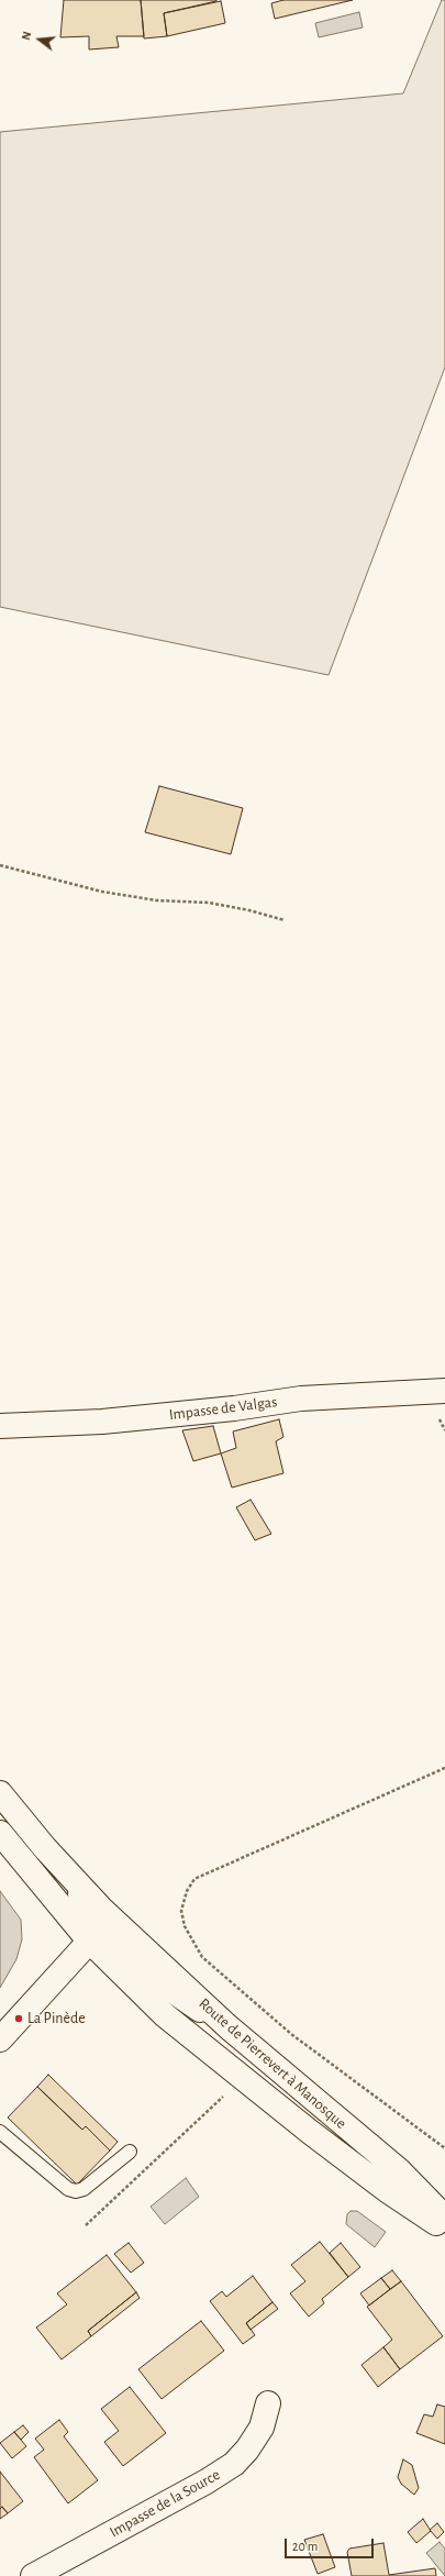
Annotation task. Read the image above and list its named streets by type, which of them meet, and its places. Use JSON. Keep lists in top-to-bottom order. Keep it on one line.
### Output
{"streets":{"main road":["Impasse de Valgas","Route de Pierrevert à Manosque","Impasse de la Source"]},"places":["La Pinède"],"scale_bar":"20 m","north":"left"}
